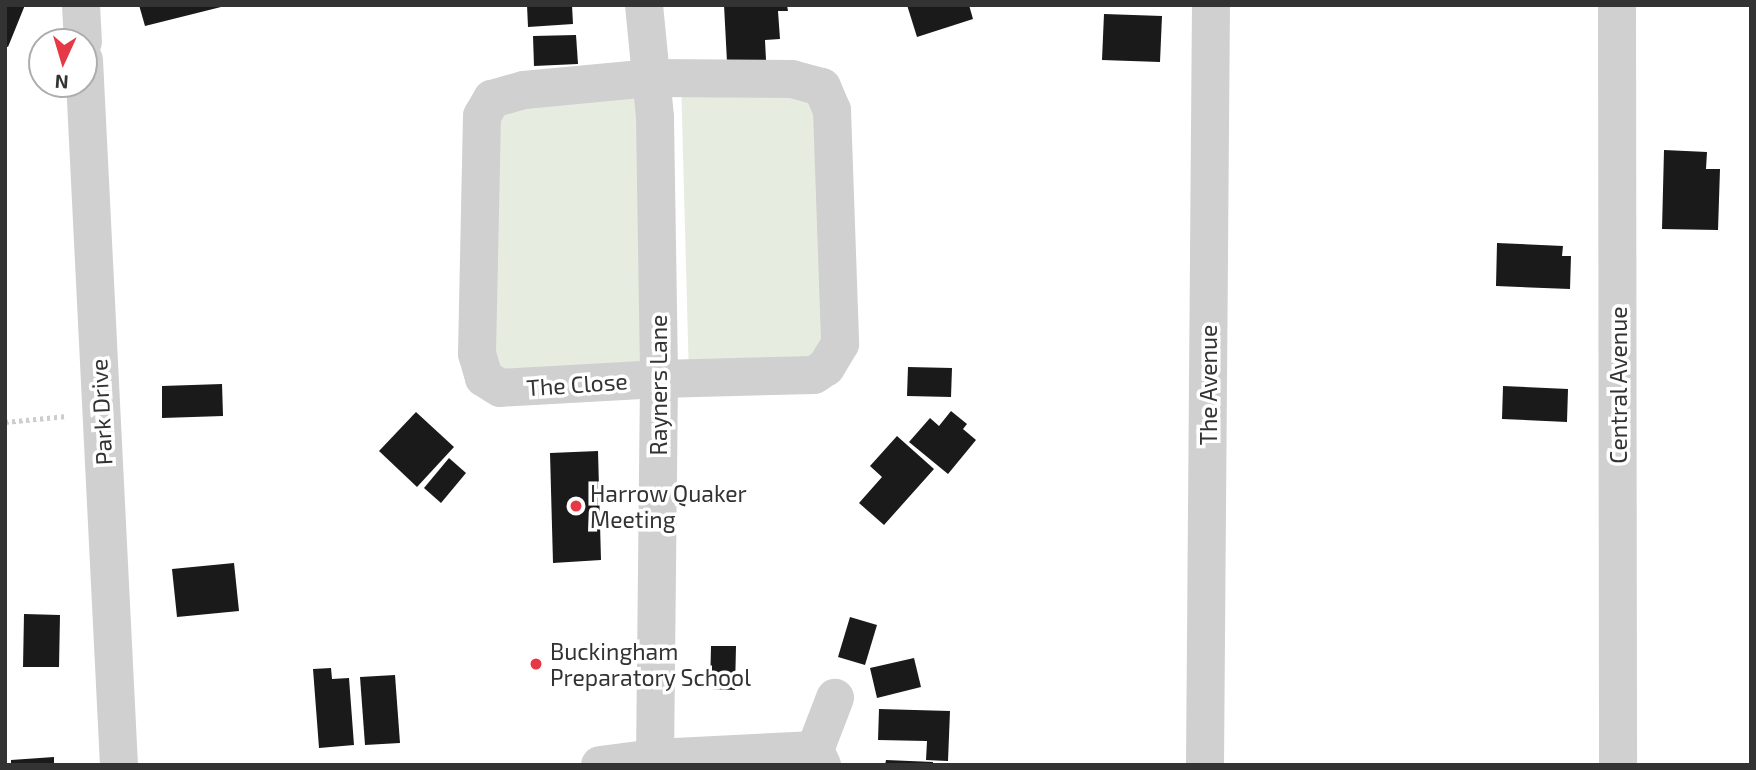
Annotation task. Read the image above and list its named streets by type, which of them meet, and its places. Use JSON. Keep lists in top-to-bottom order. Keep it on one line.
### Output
{"streets":{"street":["The Close","Rayners Lane","The Avenue","Central Avenue","Park Drive"]},"crossings":[["The Close","Rayners Lane"]],"places":["Harrow Quaker Meeting","Buckingham Preparatory School"],"north":"bottom"}
